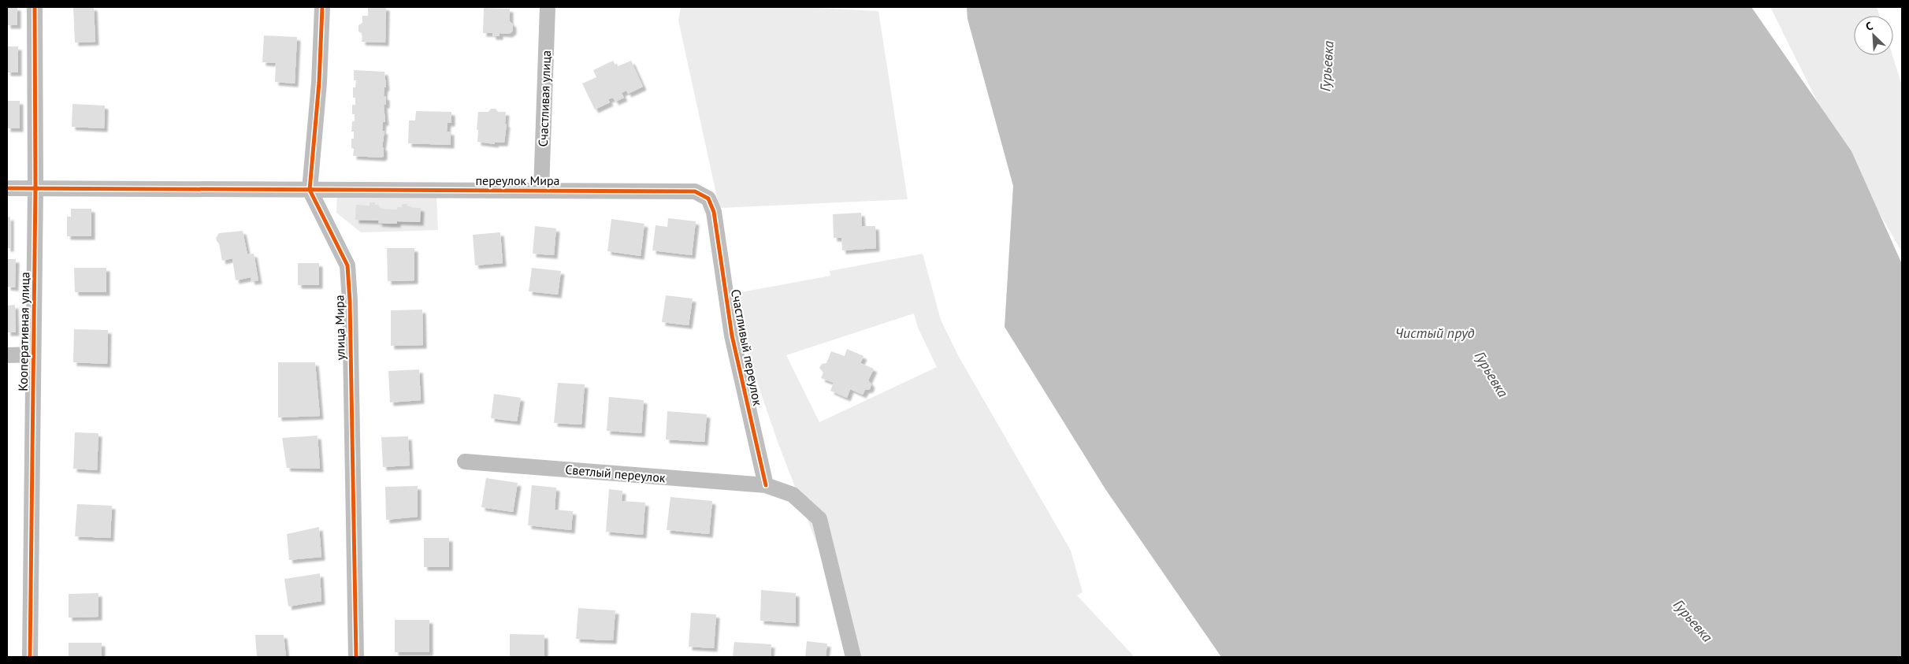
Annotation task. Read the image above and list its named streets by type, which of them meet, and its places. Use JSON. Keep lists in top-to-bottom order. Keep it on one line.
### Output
{"streets":{"street":["Счастливая улица","переулок Мира","улица Мира","Кооперативная улица","Счастливый переулок","Светлый переулок"]},"crossings":[["Счастливая улица","переулок Мира"],["переулок Мира","улица Мира"],["переулок Мира","Кооперативная улица"],["переулок Мира","Счастливый переулок"],["Счастливый переулок","Светлый переулок"]],"water":["Гурьевка","Чистый пруд"],"north":"top left"}
